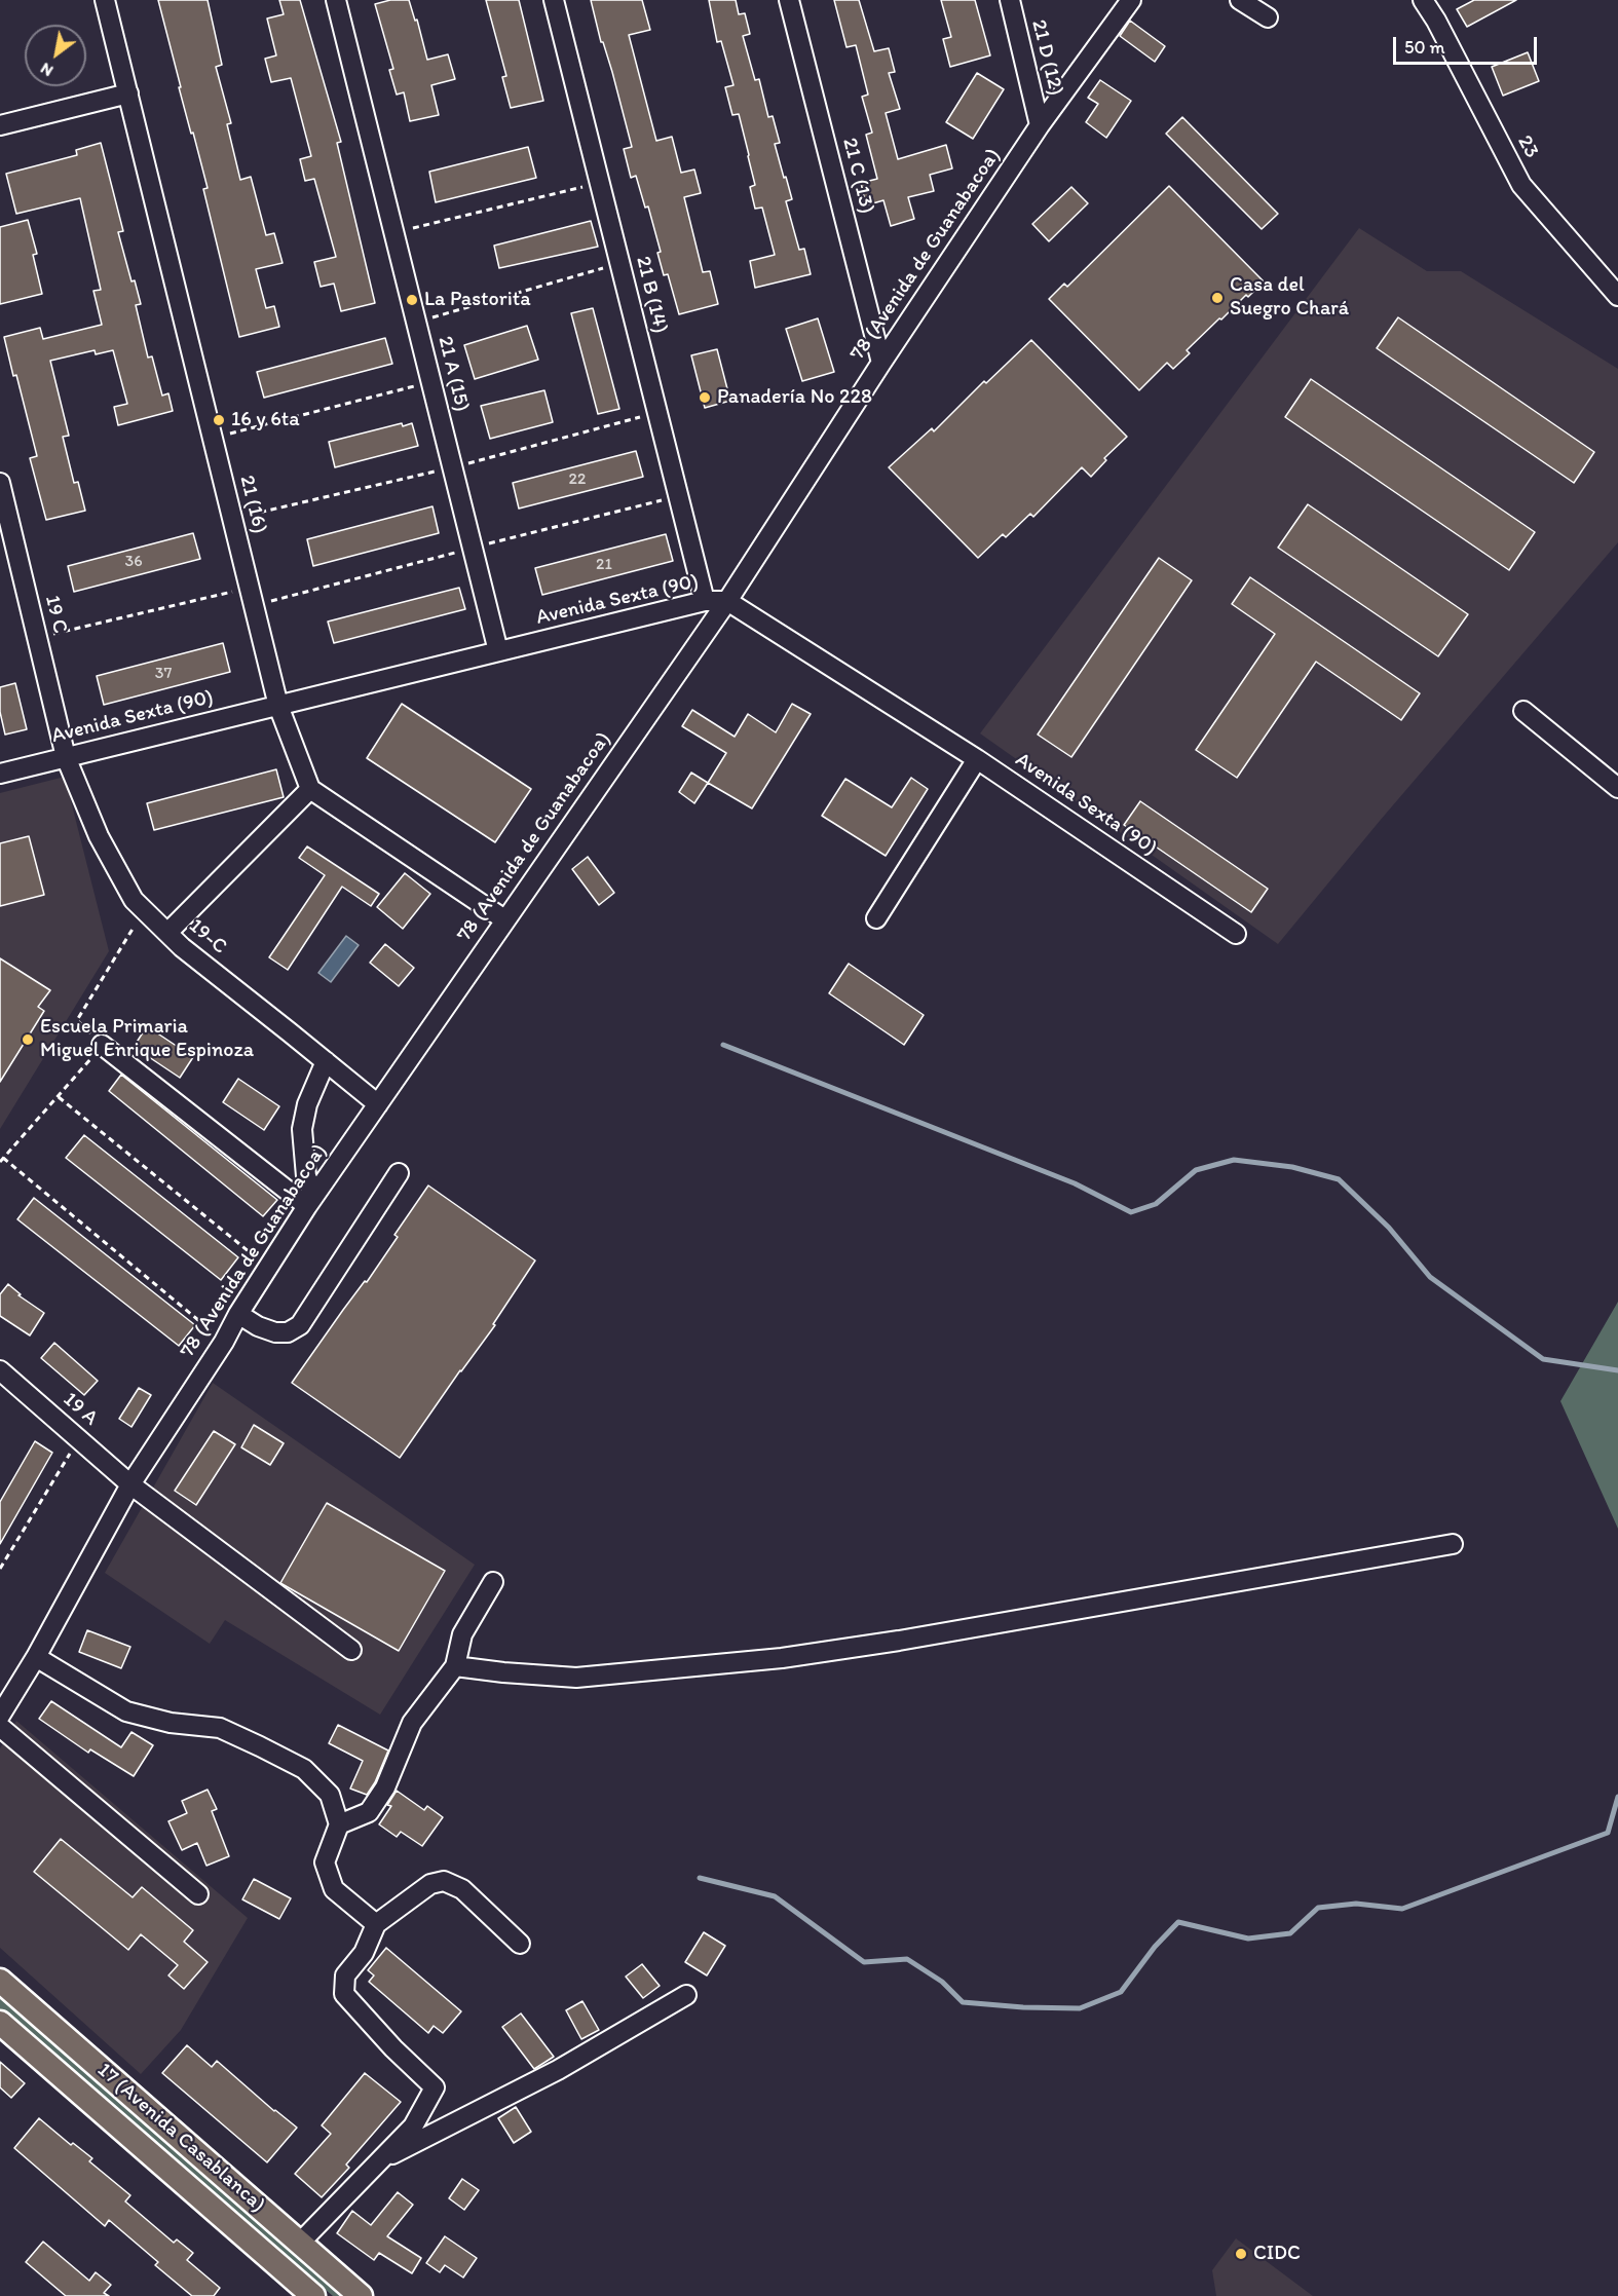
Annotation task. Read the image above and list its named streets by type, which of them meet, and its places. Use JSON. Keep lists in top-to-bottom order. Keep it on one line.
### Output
{"streets":{"main road":["17 (Avenida Casablanca)"],"street":["21 D (12)","23","21 C (13)","78 (Avenida de Guanabacoa)","21 B (14)","21 A (15)","21 (16)","Avenida Sexta (90)","19 C","19-C","19 A"]},"crossings":[["21 D (12)","78 (Avenida de Guanabacoa)"],["21 C (13)","78 (Avenida de Guanabacoa)"],["78 (Avenida de Guanabacoa)","Avenida Sexta (90)"],["78 (Avenida de Guanabacoa)","19-C"],["78 (Avenida de Guanabacoa)","19 A"],["21 B (14)","Avenida Sexta (90)"],["21 A (15)","Avenida Sexta (90)"],["21 (16)","Avenida Sexta (90)"],["Avenida Sexta (90)","19 C"],["Avenida Sexta (90)","19-C"],["19 C","19-C"]],"places":["Casa del Suegro Chará","La Pastorita","Panadería No 228","16 y 6ta","Escuela Primaria Miguel Enrique Espinoza","CIDC"],"house_numbers":["22","36","21","37"],"scale_bar":"50 m","north":"bottom left"}
